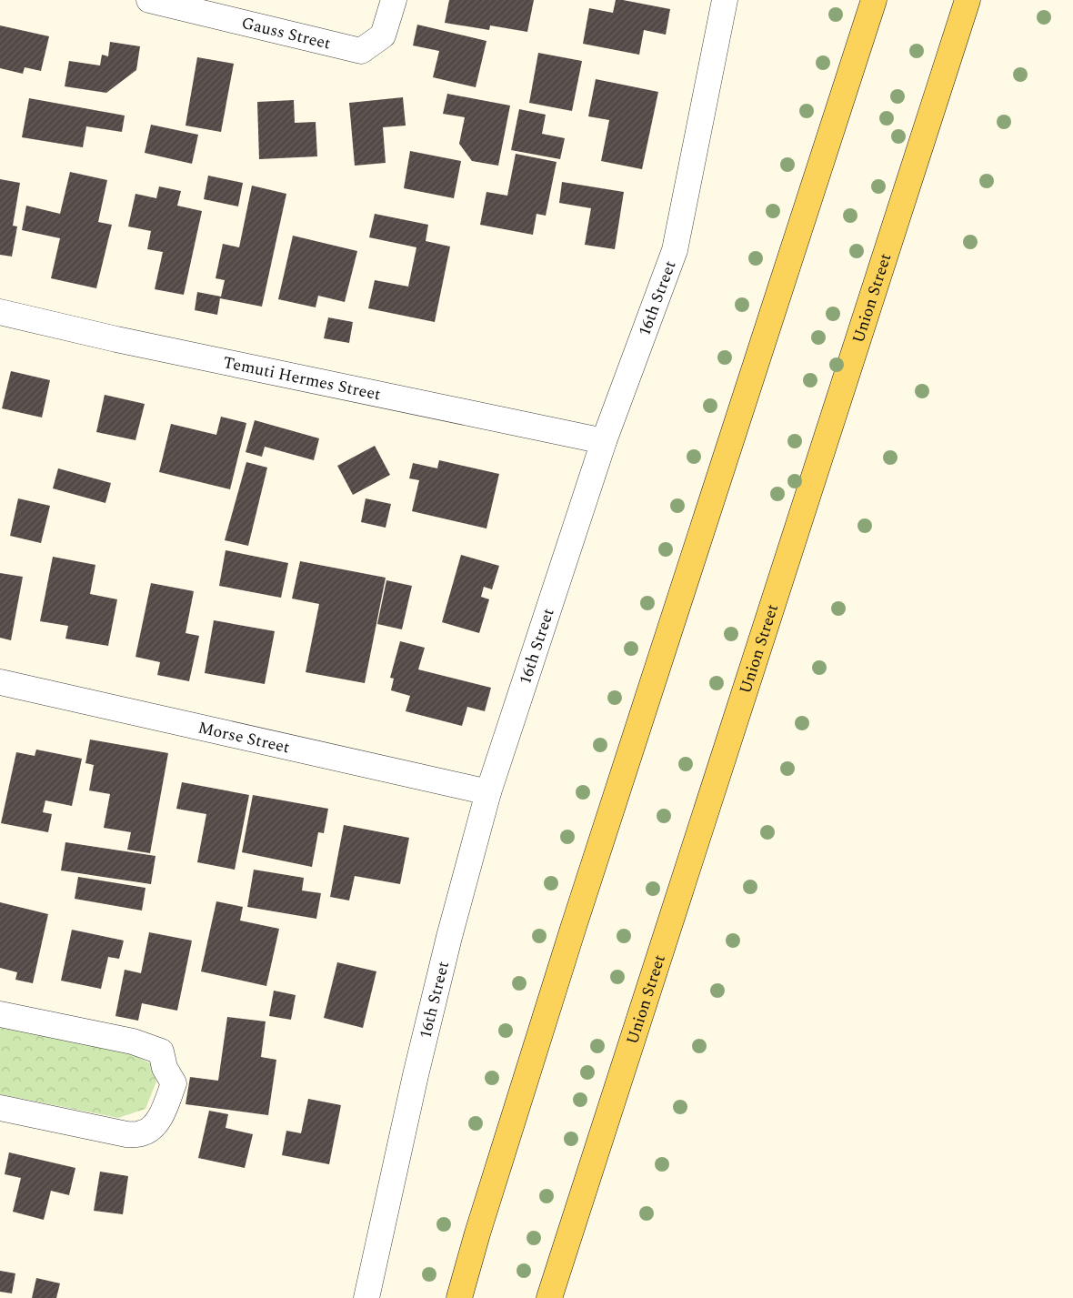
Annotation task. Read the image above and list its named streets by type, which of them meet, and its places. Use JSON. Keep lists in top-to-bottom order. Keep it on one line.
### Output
{"streets":{"main road":["Union Street"],"street":["Gauss Street","16th Street","Temuti Hermes Street","Morse Street"]},"crossings":[["16th Street","Temuti Hermes Street"],["16th Street","Morse Street"]]}
